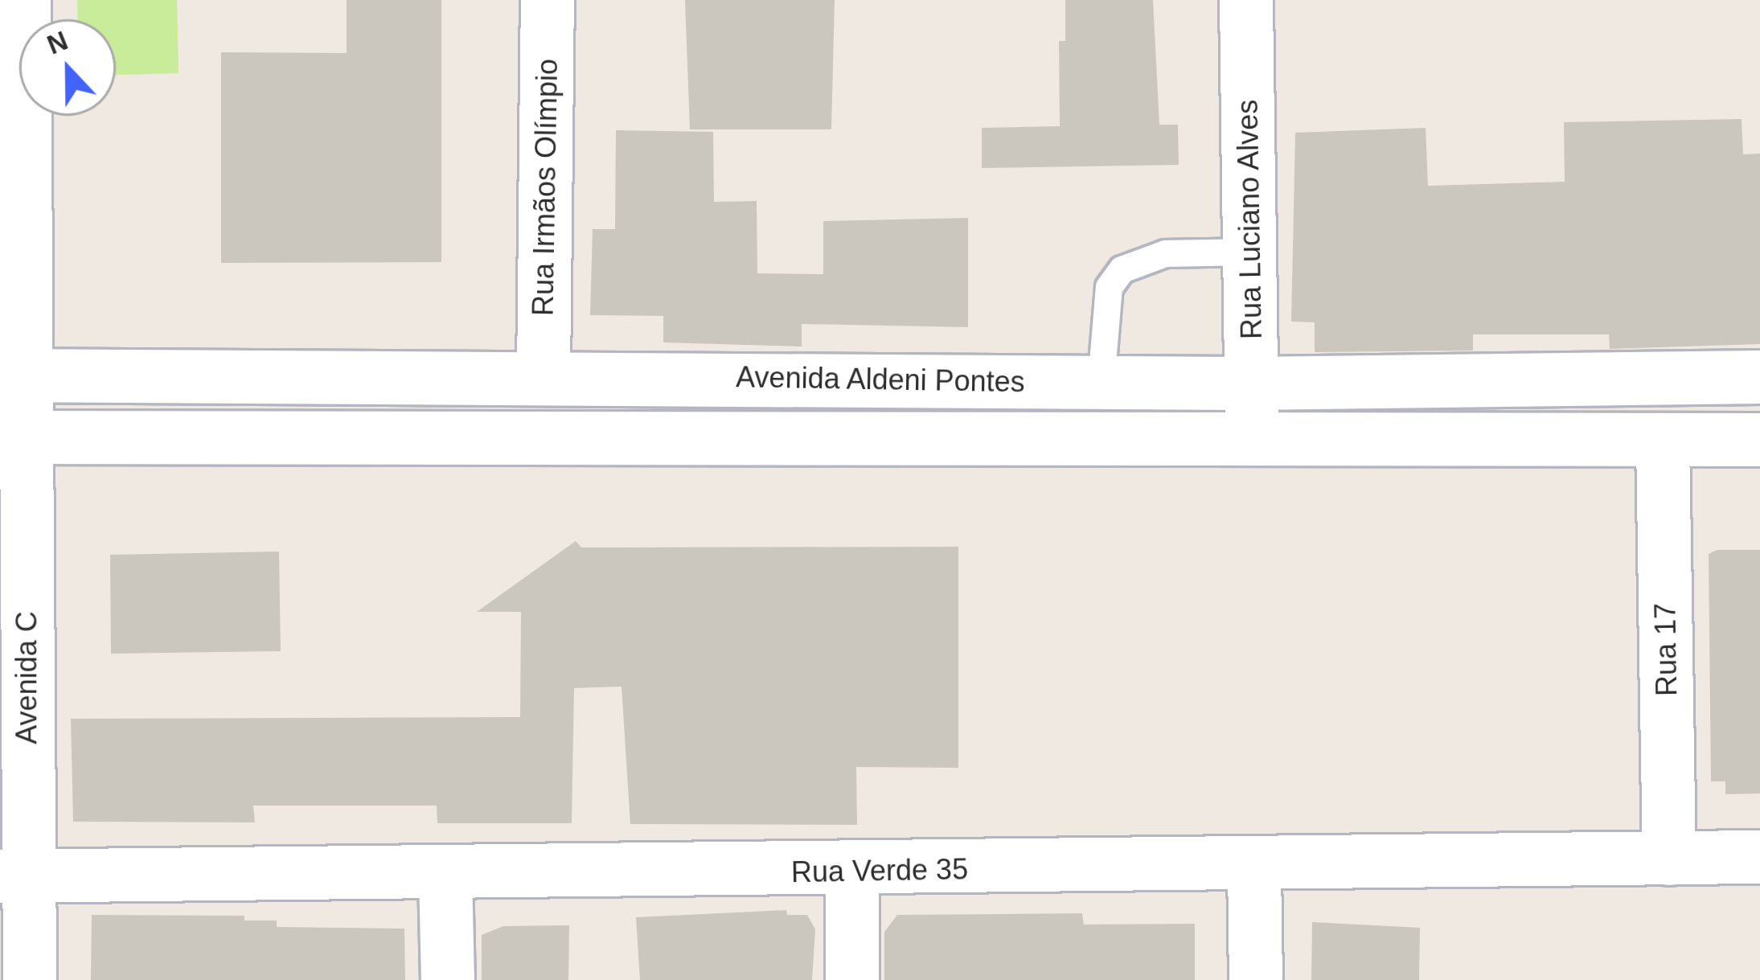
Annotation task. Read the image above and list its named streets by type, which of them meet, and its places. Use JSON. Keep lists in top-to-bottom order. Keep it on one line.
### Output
{"streets":{"street":["Rua Irmãos Olímpio","Rua Luciano Alves","Avenida Aldeni Pontes","Rua 17","Avenida C","Rua Verde 35"]},"crossings":[["Rua Irmãos Olímpio","Avenida Aldeni Pontes"],["Rua Luciano Alves","Avenida Aldeni Pontes"],["Avenida Aldeni Pontes","Rua 17"],["Avenida Aldeni Pontes","Avenida C"],["Rua 17","Rua Verde 35"],["Avenida C","Rua Verde 35"]],"north":"top"}
